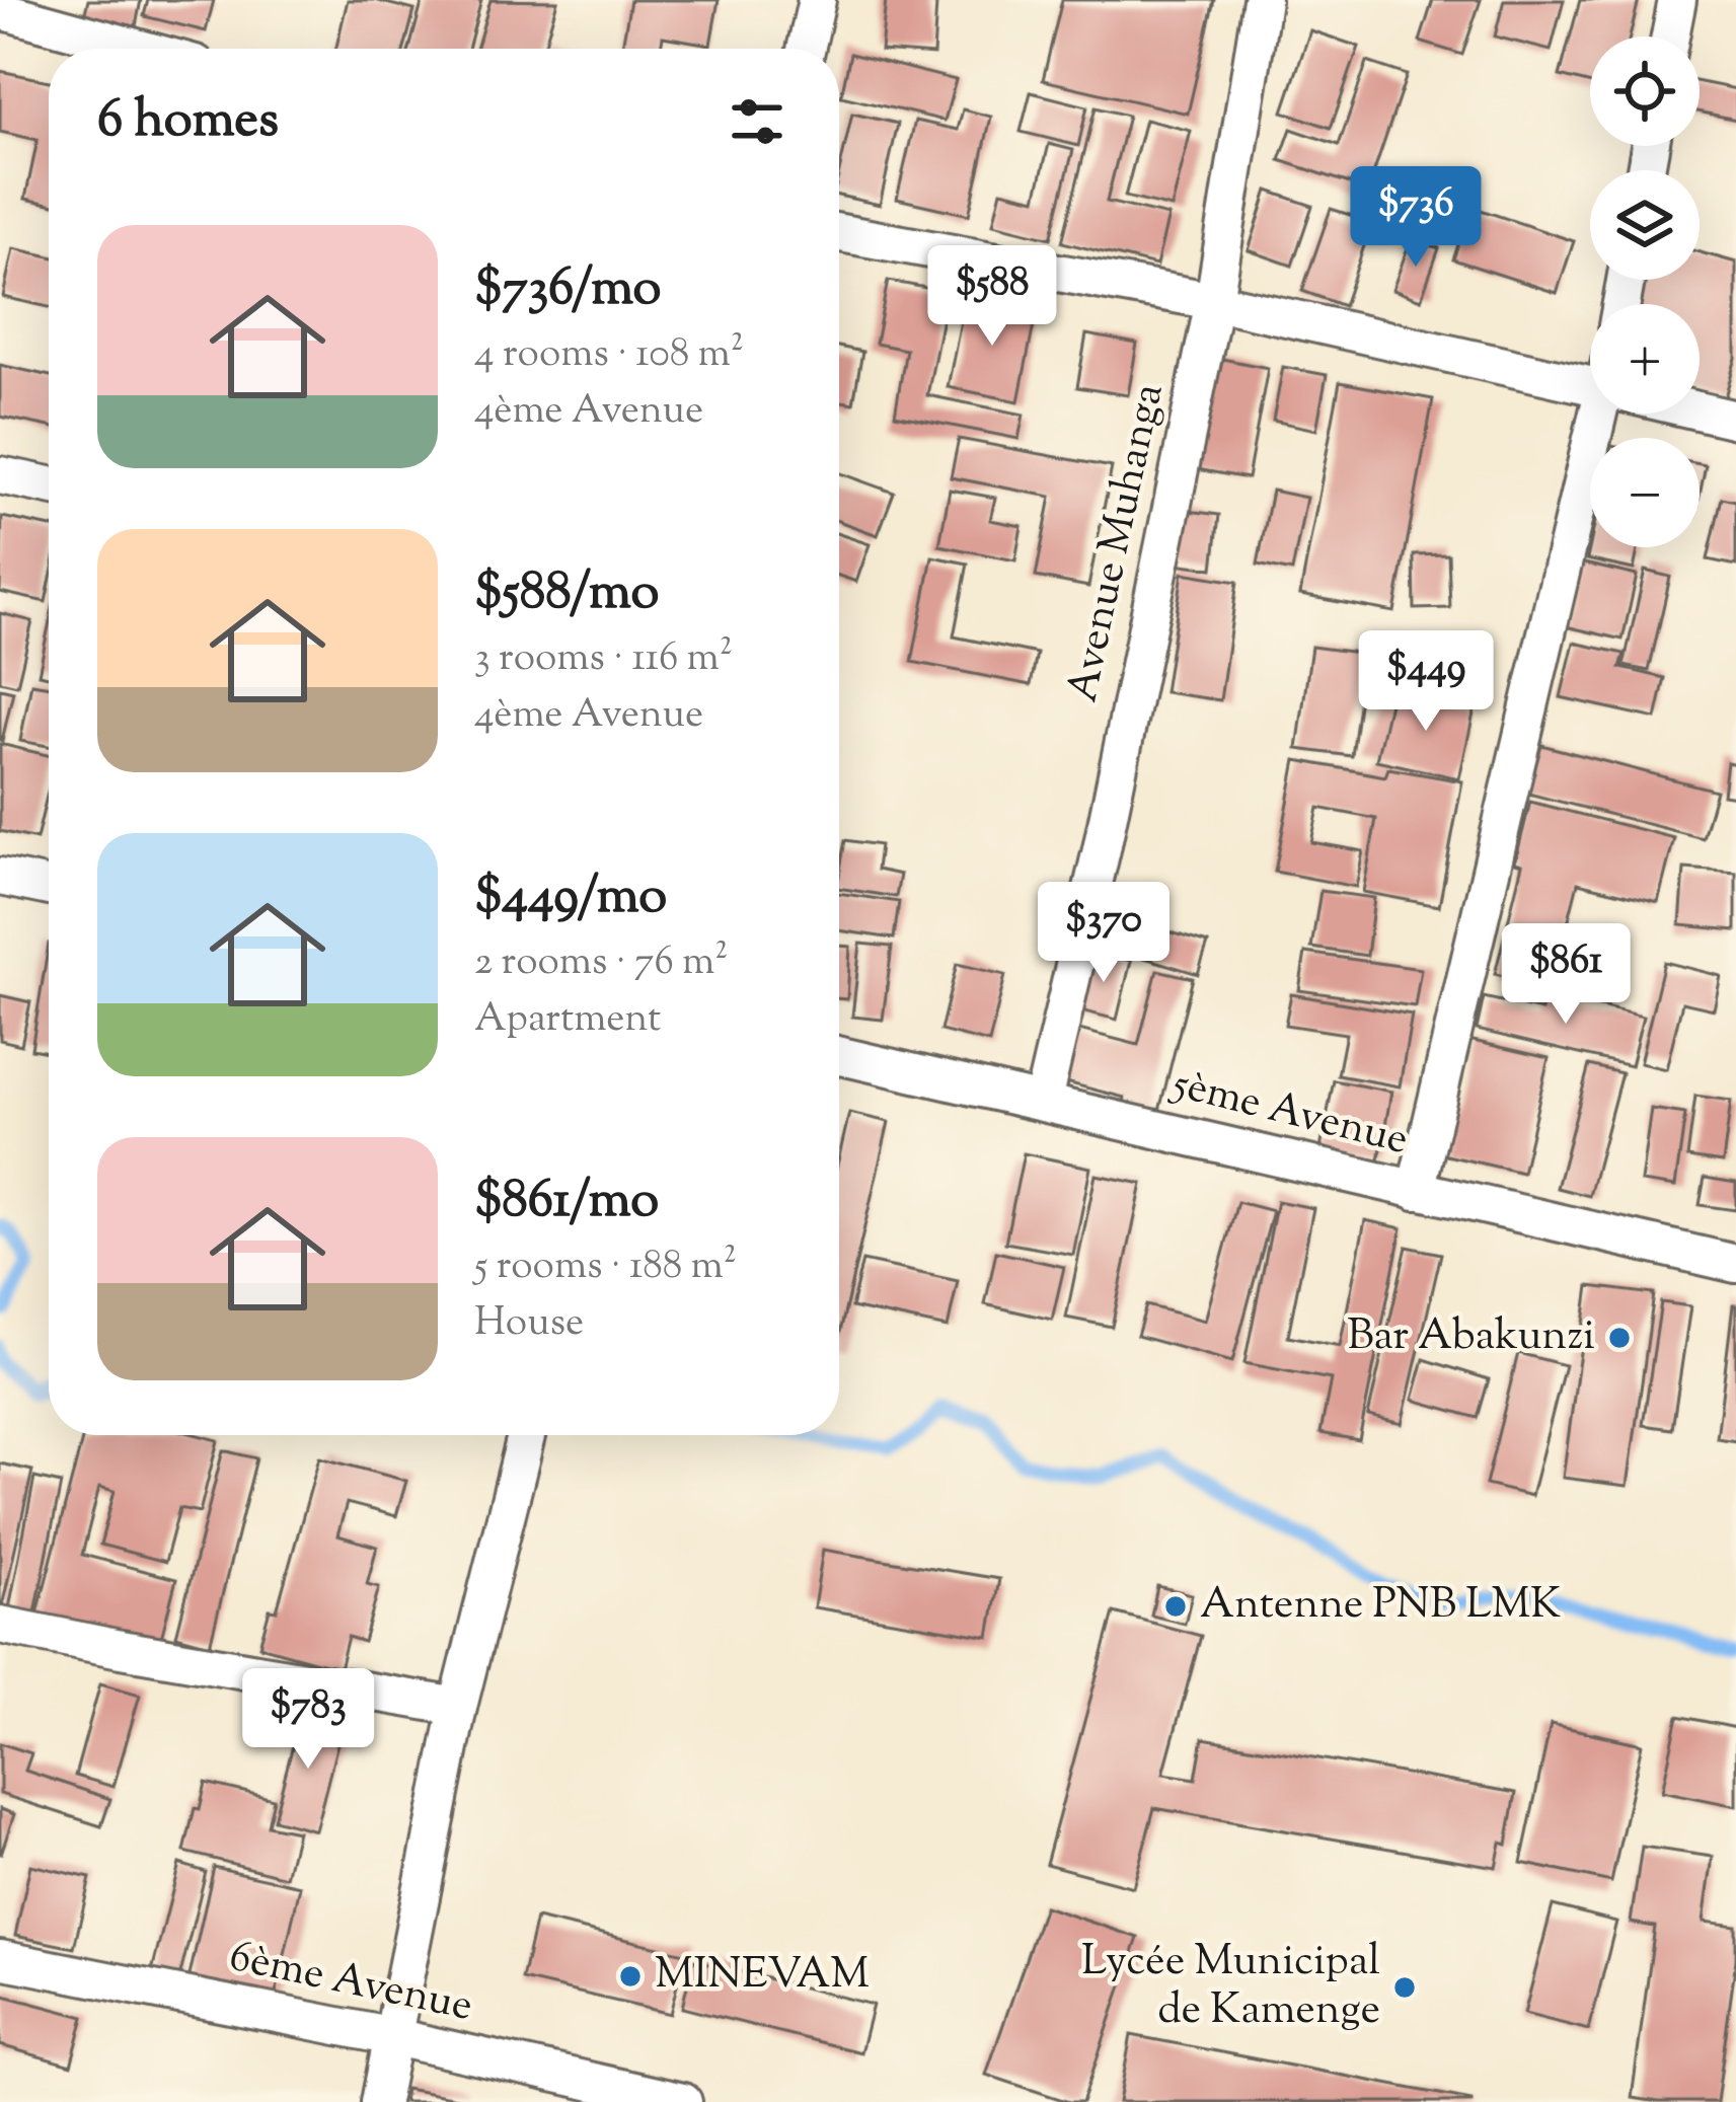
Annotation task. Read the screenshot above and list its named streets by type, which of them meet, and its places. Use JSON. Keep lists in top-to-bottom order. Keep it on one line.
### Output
{"streets":{"street":["Avenue Muhanga","5ème Avenue","6ème Avenue"]},"crossings":[["Avenue Muhanga","5ème Avenue"]],"places":["Bar Abakunzi","Antenne PNB LMK","MINEVAM","Lycée Municipal de Kamenge"],"page":{"map_buttons":["+","−"],"heading":"6 homes","price":["$736","$588","$449","$370","$861","$783"],"list":[{"name":"$736/mo","note":"4 rooms · 108 m² · 4ème Avenue"},{"name":"$588/mo","note":"3 rooms · 116 m² · 4ème Avenue"},{"name":"$449/mo","note":"2 rooms · 76 m² · Apartment"},{"name":"$861/mo","note":"5 rooms · 188 m² · House"}]}}
